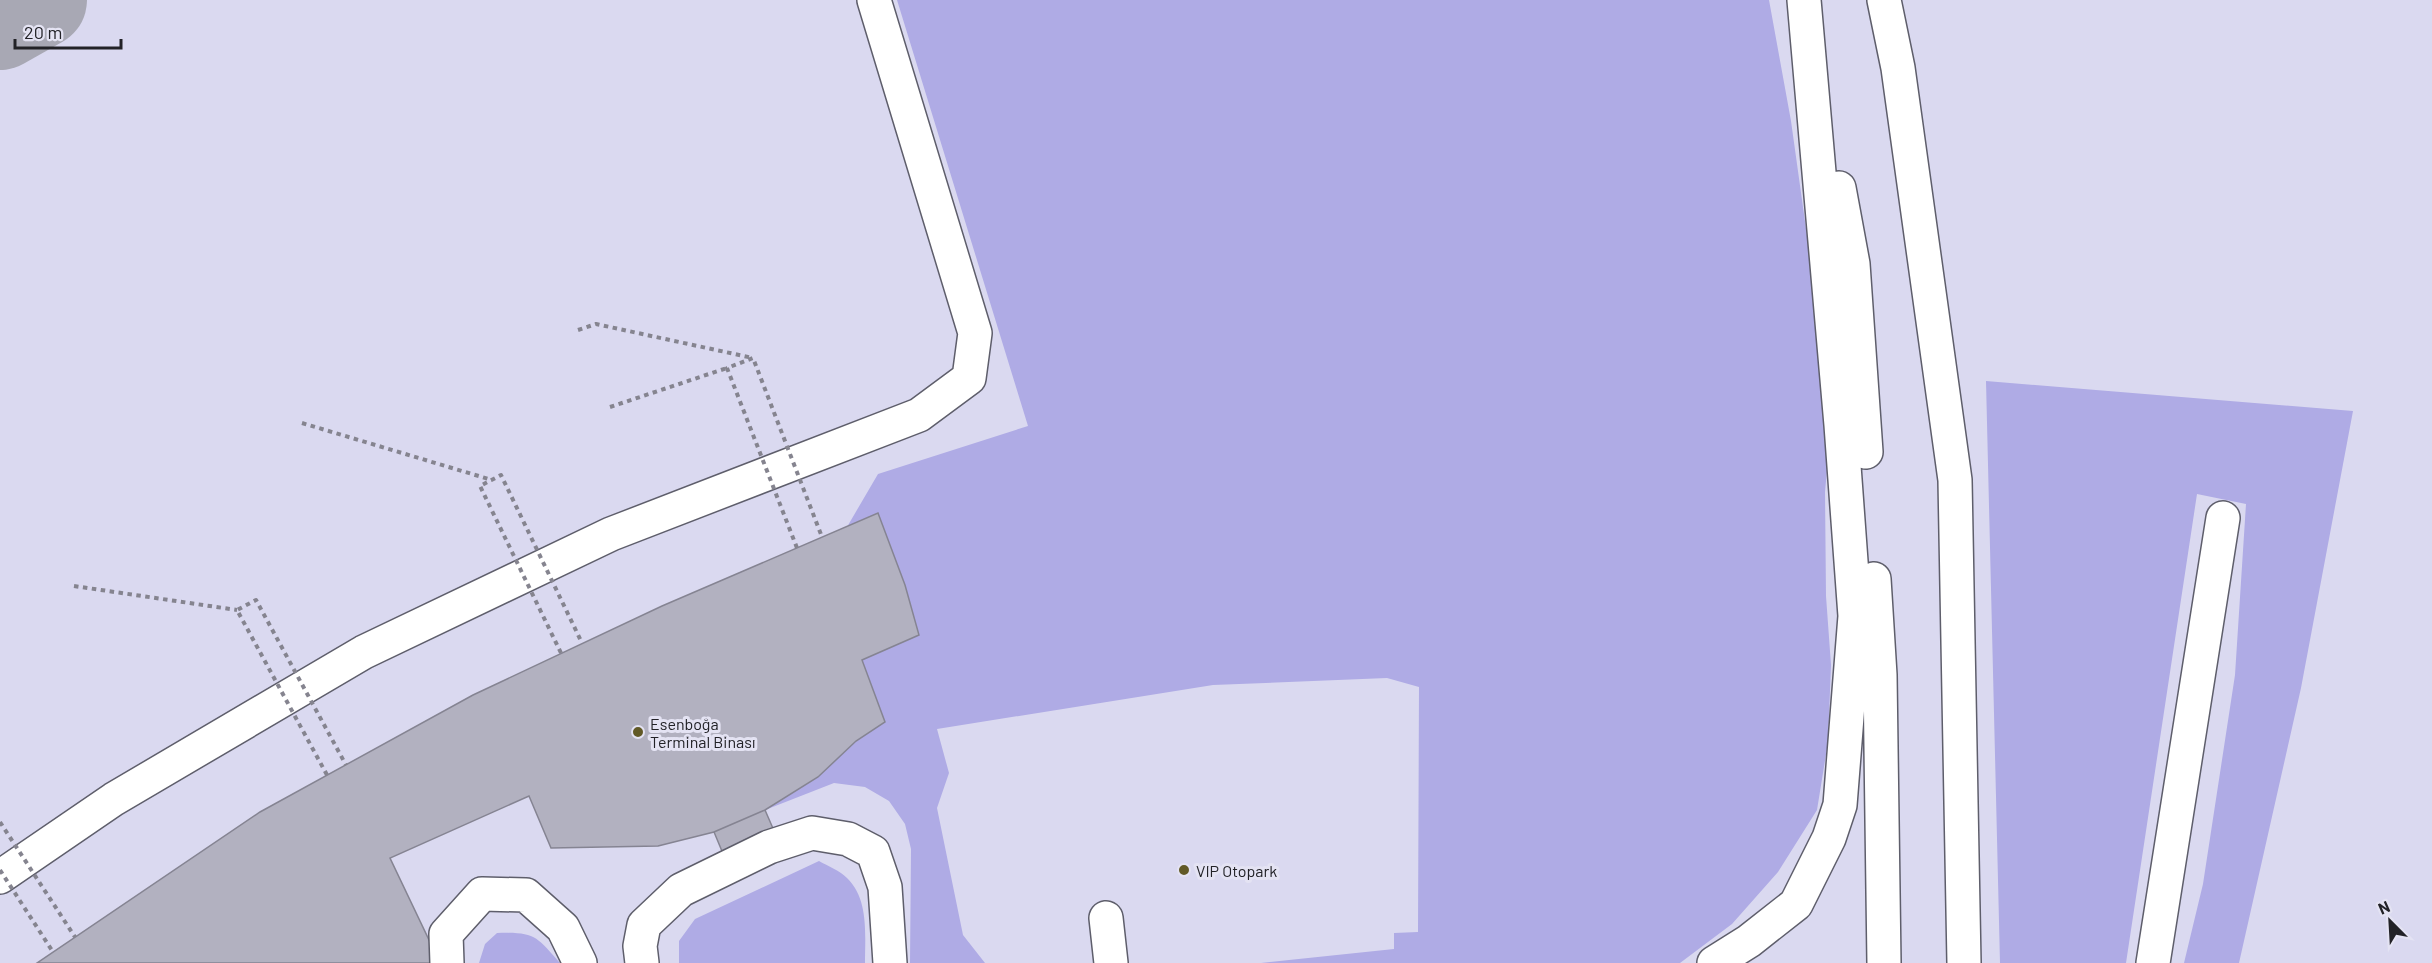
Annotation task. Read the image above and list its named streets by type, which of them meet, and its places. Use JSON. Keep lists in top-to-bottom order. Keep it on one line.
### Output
{"places":["Esenboğa Terminal Binası","VIP Otopark"],"scale_bar":"20 m","north":"top left"}
